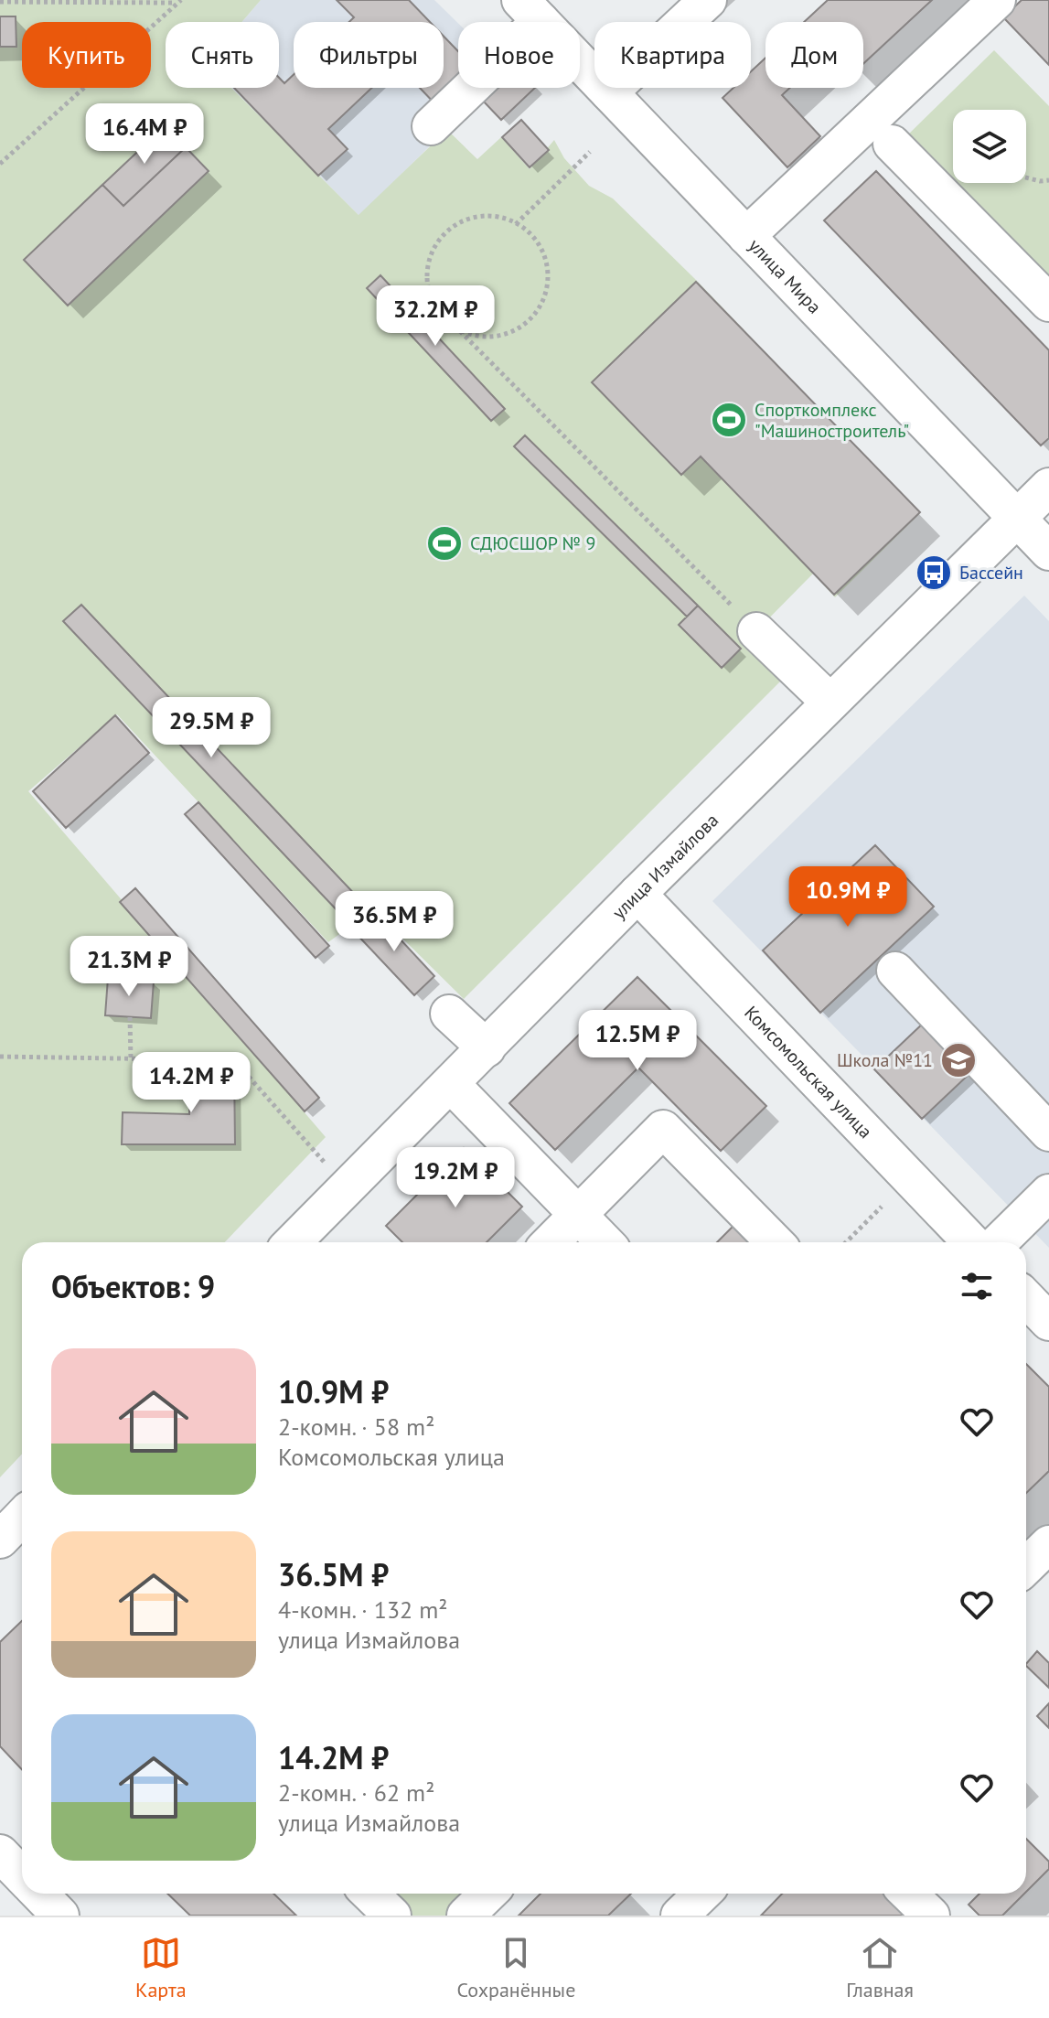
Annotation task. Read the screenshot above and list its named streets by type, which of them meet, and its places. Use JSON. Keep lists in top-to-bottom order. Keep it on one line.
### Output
{"streets":{"street":["улица Мира","улица Измайлова","Комсомольская улица"]},"crossings":[["улица Мира","улица Измайлова"],["улица Измайлова","Комсомольская улица"]],"places":{"sports":["Спорткомплекс \"Машиностроитель\"","СДЮСШОР № 9"],"bus stop":["Бассейн"],"school or university":["Школа №11"]},"page":{"chip":["Купить","Снять","Фильтры","Новое","Квартира","Дом"],"price":["16.4M ₽","32.2M ₽","29.5M ₽","10.9M ₽","36.5M ₽","21.3M ₽","12.5M ₽","14.2M ₽","19.2M ₽"],"heading":"Объектов: 9","list":[{"name":"10.9M ₽","note":"2-комн. · 58 m² · Комсомольская улица"},{"name":"36.5M ₽","note":"4-комн. · 132 m² · улица Измайлова"},{"name":"14.2M ₽","note":"2-комн. · 62 m² · улица Измайлова"}],"tabs":["Карта","Сохранённые","Главная"]}}
